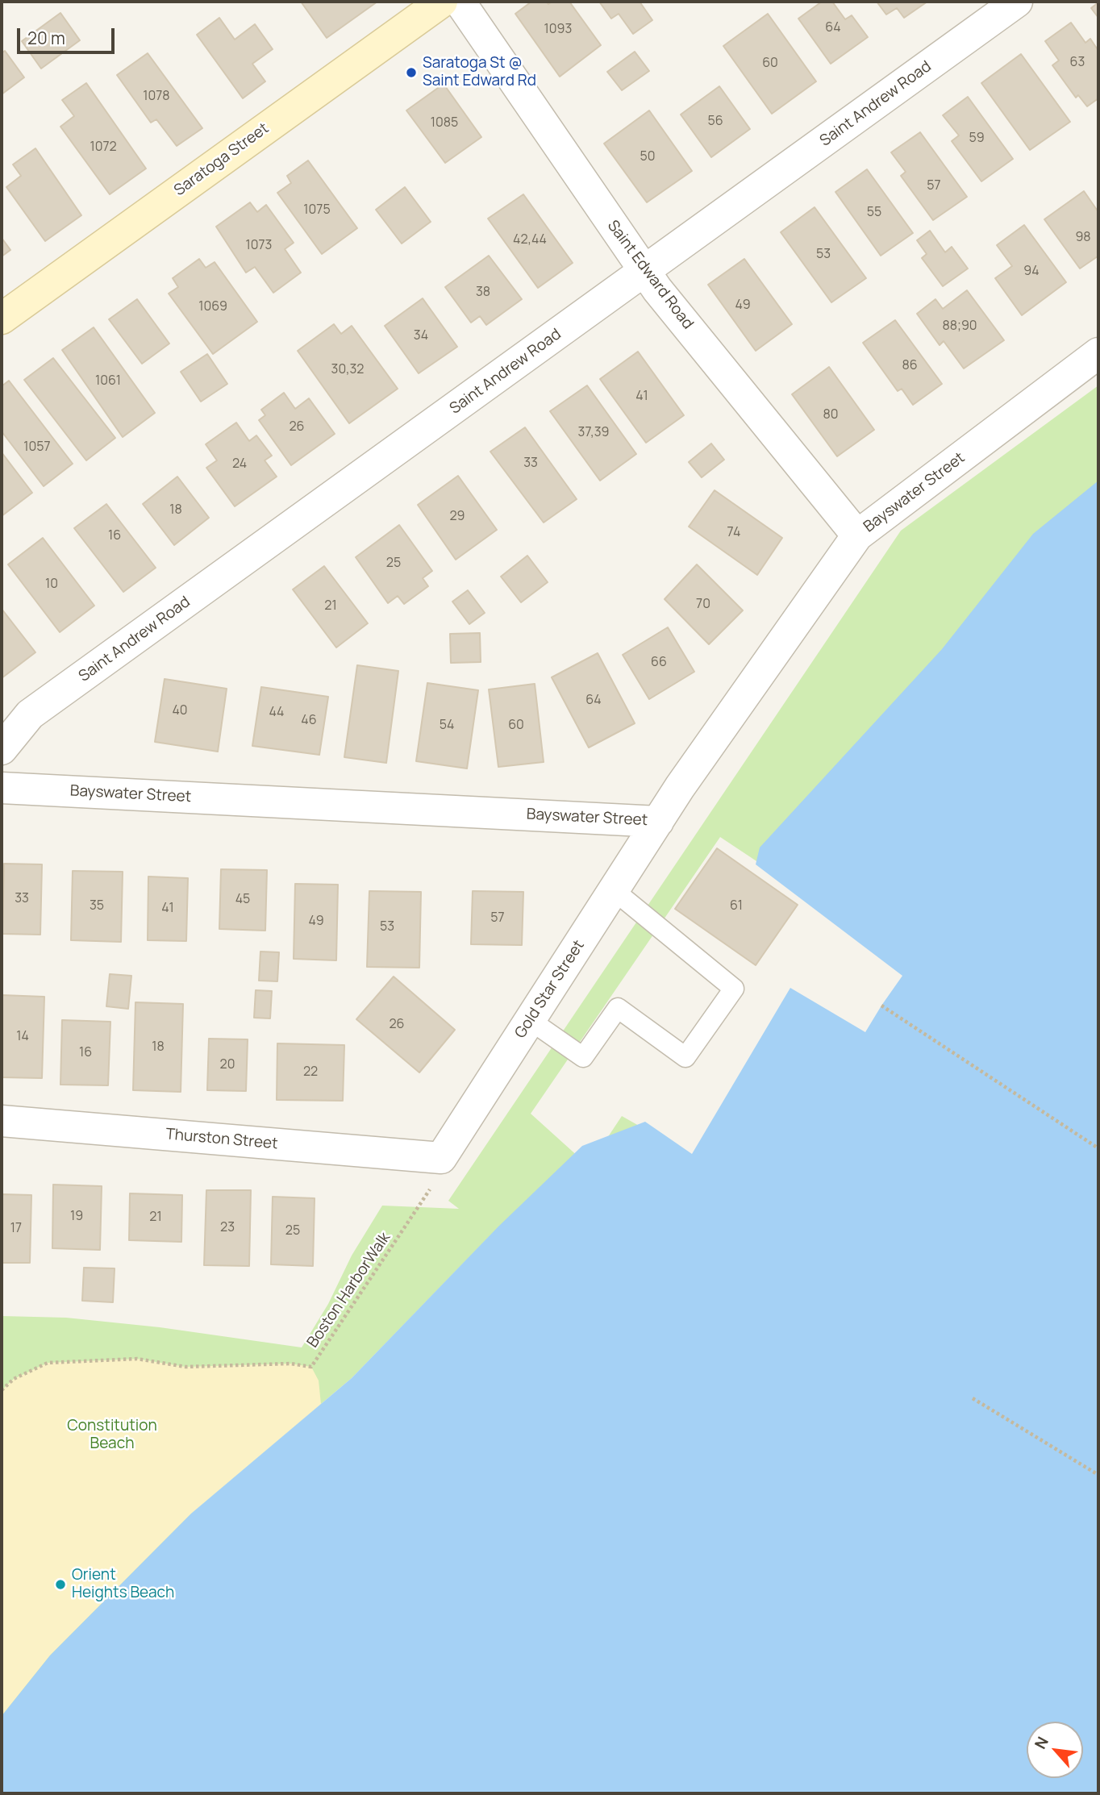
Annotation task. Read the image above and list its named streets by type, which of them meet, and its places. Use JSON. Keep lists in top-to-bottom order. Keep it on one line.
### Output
{"streets":{"main road":["Saratoga Street"],"street":["Saint Andrew Road","Saint Edward Road","Bayswater Street","Gold Star Street","Thurston Street"],"path":["Boston HarborWalk"]},"crossings":[["Saint Andrew Road","Saint Edward Road"],["Saint Edward Road","Bayswater Street"],["Bayswater Street","Gold Star Street"],["Gold Star Street","Thurston Street"],["Gold Star Street","Boston HarborWalk"],["Thurston Street","Boston HarborWalk"]],"parks":["Constitution Beach"],"places":["Saratoga St @ Saint Edward Rd","Orient Heights Beach"],"house_numbers":["64","1093","63","60","1078","56","1085","59","1072","50","57","1075","55","98","42,44","1073","53","94","38","49","1069","88;90","34","86","30,32","1061","41","80","26","37,39","1057","33","24","18","29","74","16","25","10","70","21","66","64","40","44","46","54","60","33","45","35","61","41","57","49","53","26","14","18","16","20","22","19","21","23","17","25"],"scale_bar":"20 m","north":"top left"}
